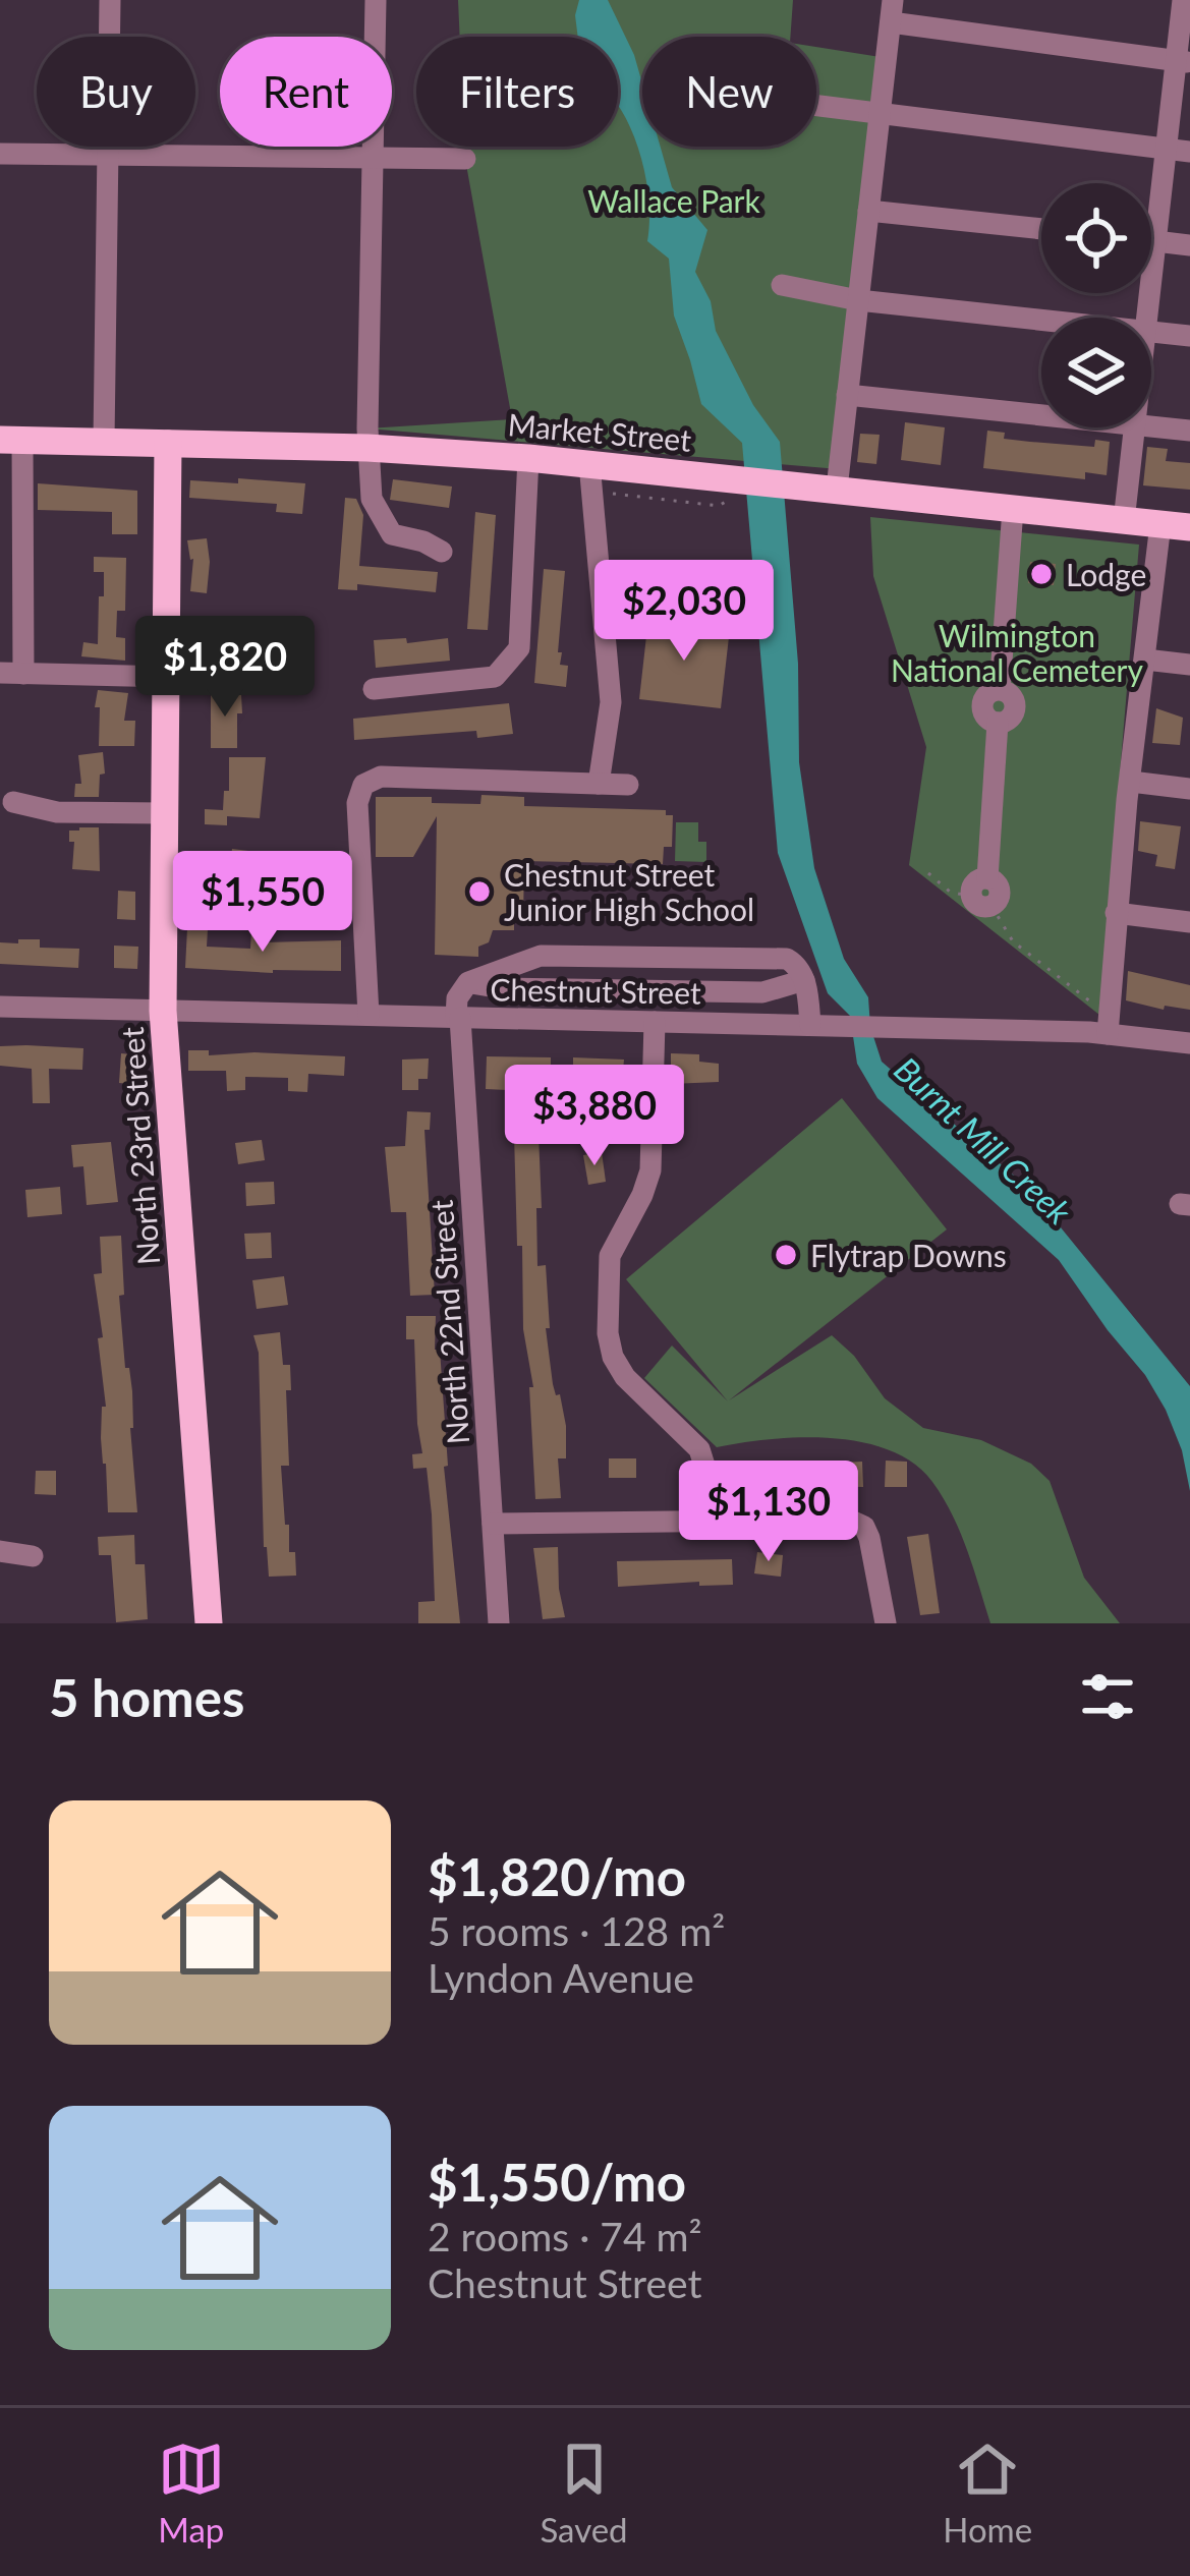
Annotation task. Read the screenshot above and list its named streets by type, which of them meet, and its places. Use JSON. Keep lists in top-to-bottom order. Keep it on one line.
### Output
{"streets":{"main road":["Market Street","North 23rd Street"],"street":["Chestnut Street","North 22nd Street"]},"crossings":[["Market Street","North 23rd Street"],["Chestnut Street","North 23rd Street"],["Chestnut Street","North 22nd Street"]],"water":["Burnt Mill Creek"],"parks":["Wallace Park","Wilmington National Cemetery"],"places":["Lodge","Chestnut Street Junior High School","Flytrap Downs"],"page":{"chip":["Buy","Rent","Filters","New"],"price":["$2,030","$1,820","$1,550","$3,880","$1,130"],"heading":"5 homes","list":[{"name":"$1,820/mo","note":"5 rooms · 128 m² · Lyndon Avenue"},{"name":"$1,550/mo","note":"2 rooms · 74 m² · Chestnut Street"}],"tabs":["Map","Saved","Home"]}}
